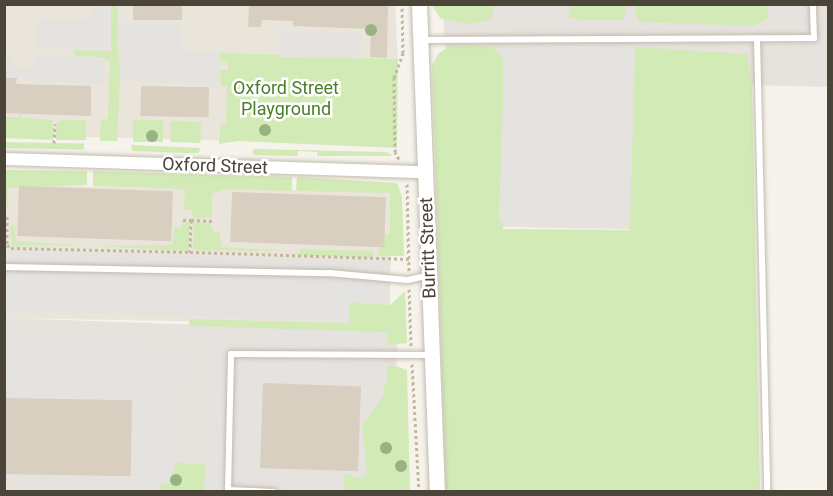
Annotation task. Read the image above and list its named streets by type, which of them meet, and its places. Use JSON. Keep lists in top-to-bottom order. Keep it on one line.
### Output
{"streets":{"street":["Oxford Street","Burritt Street"]},"crossings":[["Oxford Street","Burritt Street"]],"parks":["Oxford Street Playground"]}
